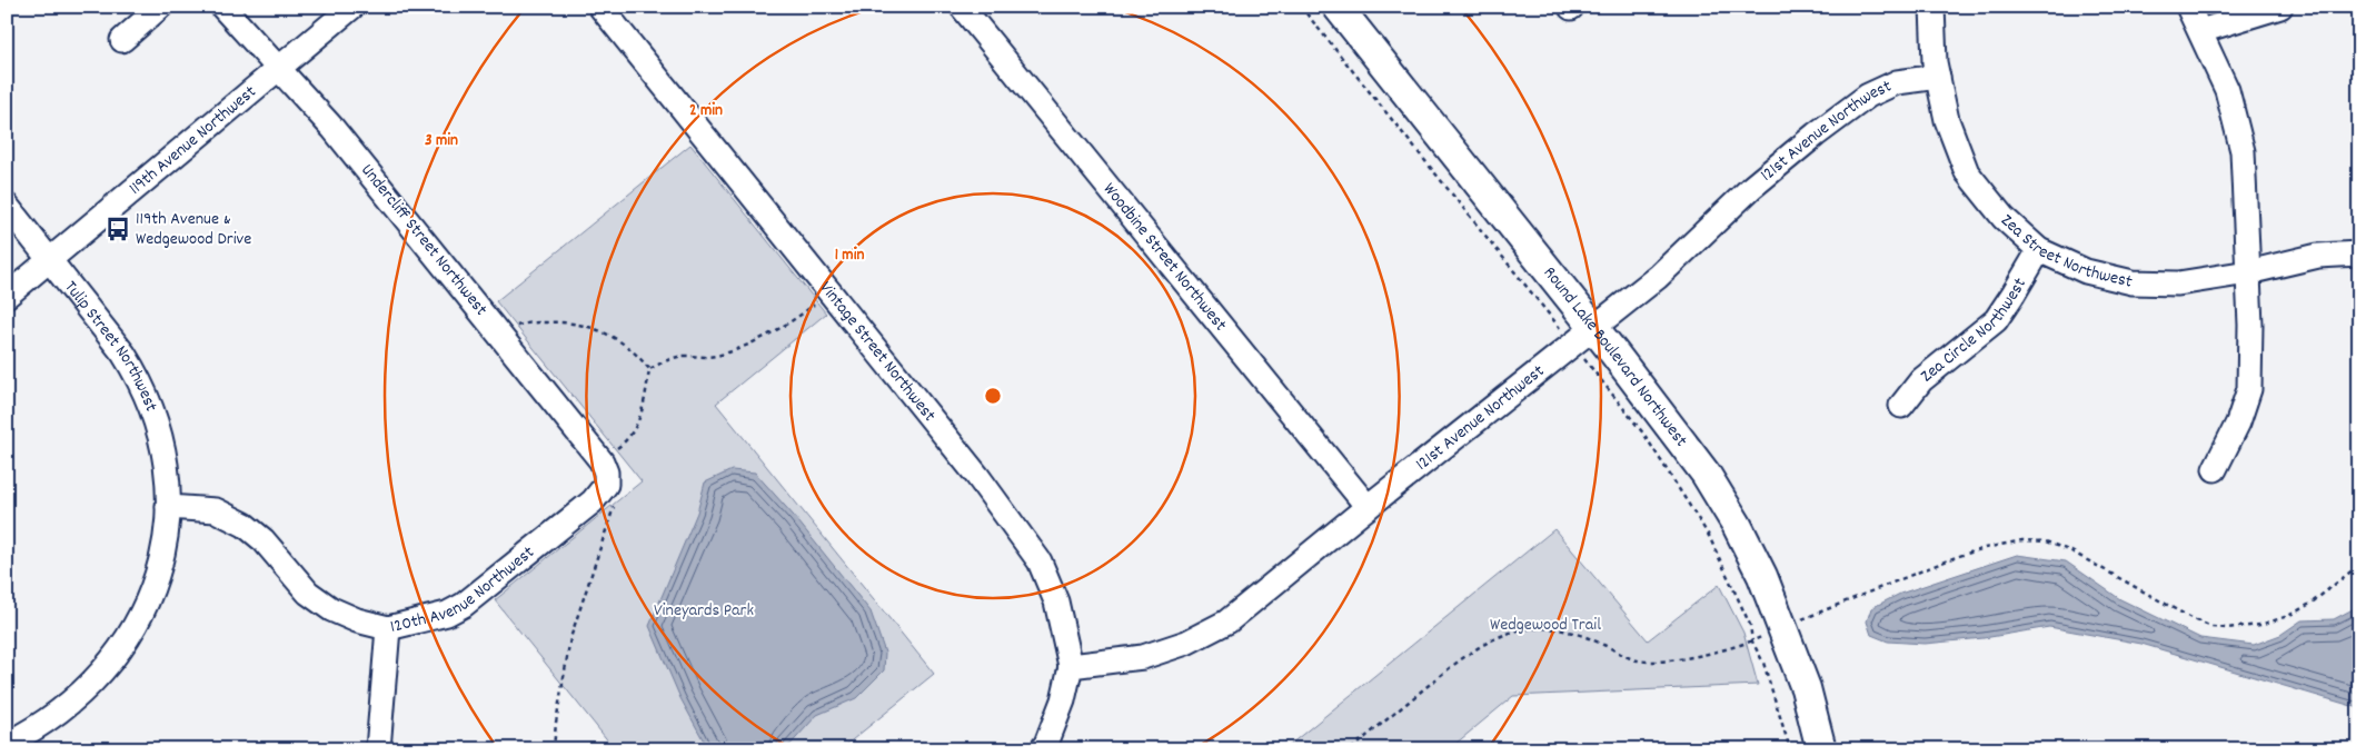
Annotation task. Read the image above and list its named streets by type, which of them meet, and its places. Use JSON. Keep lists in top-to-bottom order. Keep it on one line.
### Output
{"streets":{"main road":["Round Lake Boulevard Northwest"],"street":["121st Avenue Northwest","119th Avenue Northwest","Undercliff Street Northwest","Zea Street Northwest","Woodbine Street Northwest","Zea Circle Northwest","Tulip Street Northwest","Vintage Street Northwest","120th Avenue Northwest"]},"crossings":[["121st Avenue Northwest","Zea Street Northwest"],["121st Avenue Northwest","Woodbine Street Northwest"],["121st Avenue Northwest","Vintage Street Northwest"],["121st Avenue Northwest","Round Lake Boulevard Northwest"],["119th Avenue Northwest","Undercliff Street Northwest"],["119th Avenue Northwest","Tulip Street Northwest"],["Undercliff Street Northwest","120th Avenue Northwest"],["Zea Street Northwest","Zea Circle Northwest"],["Tulip Street Northwest","120th Avenue Northwest"]],"parks":["Vineyards Park","Wedgewood Trail"],"places":{"bus stop":["119th Avenue & Wedgewood Drive"]},"rings":["2 min","3 min","1 min"]}
